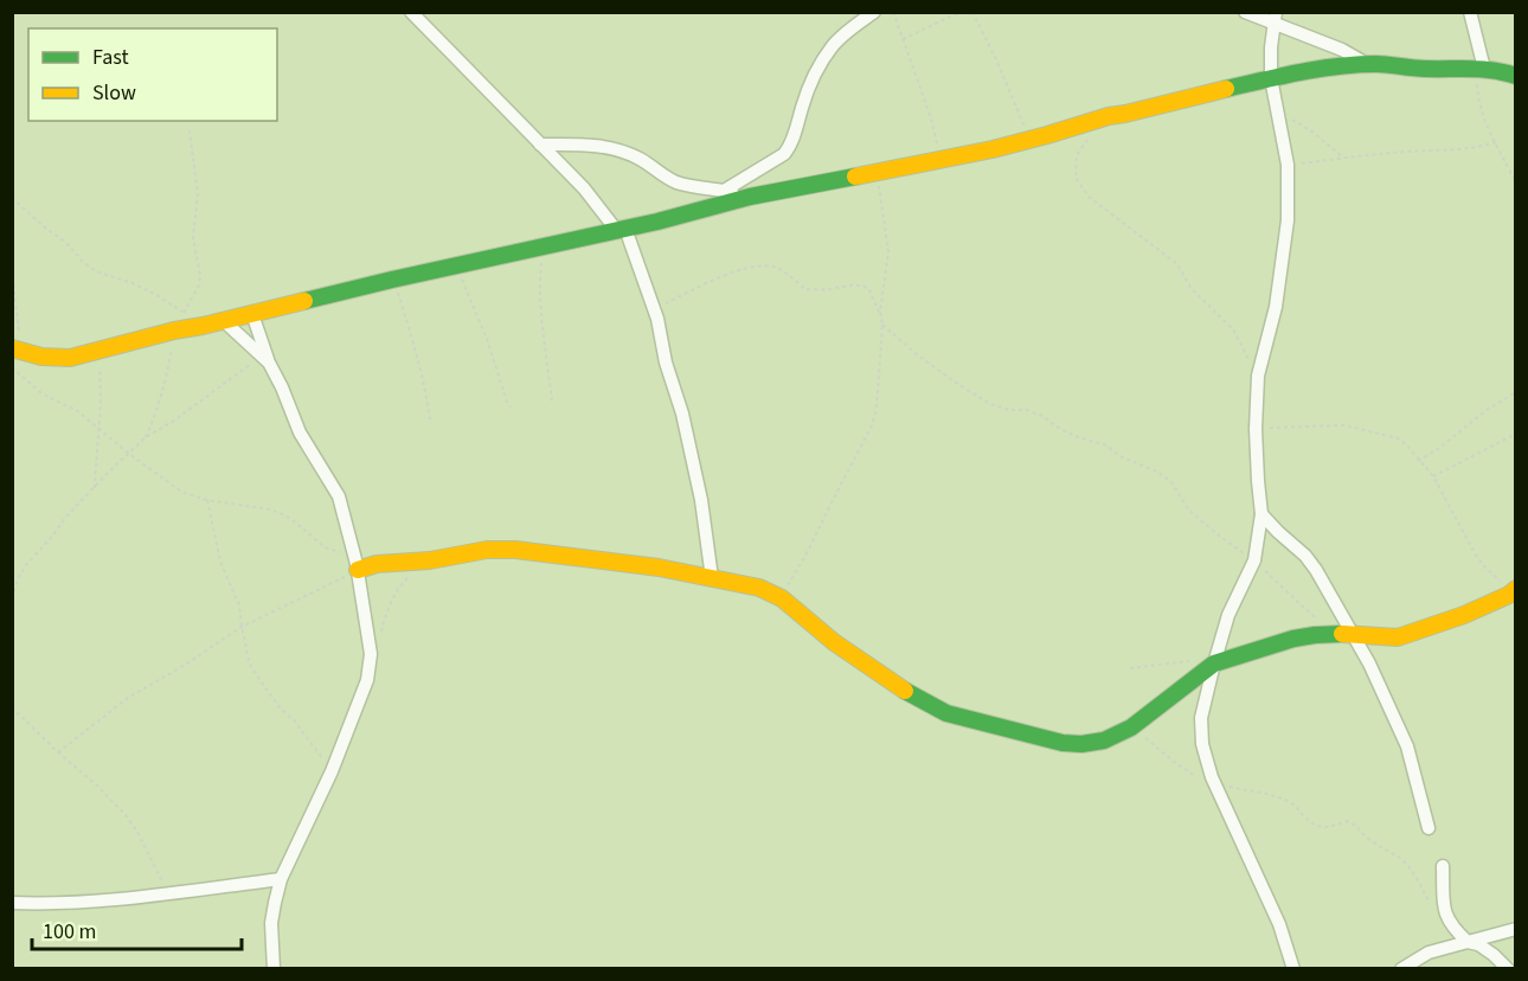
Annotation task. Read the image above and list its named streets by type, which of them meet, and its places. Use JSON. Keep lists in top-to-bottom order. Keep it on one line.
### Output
{"legend":["Fast","Slow"],"scale_bar":"100 m"}
